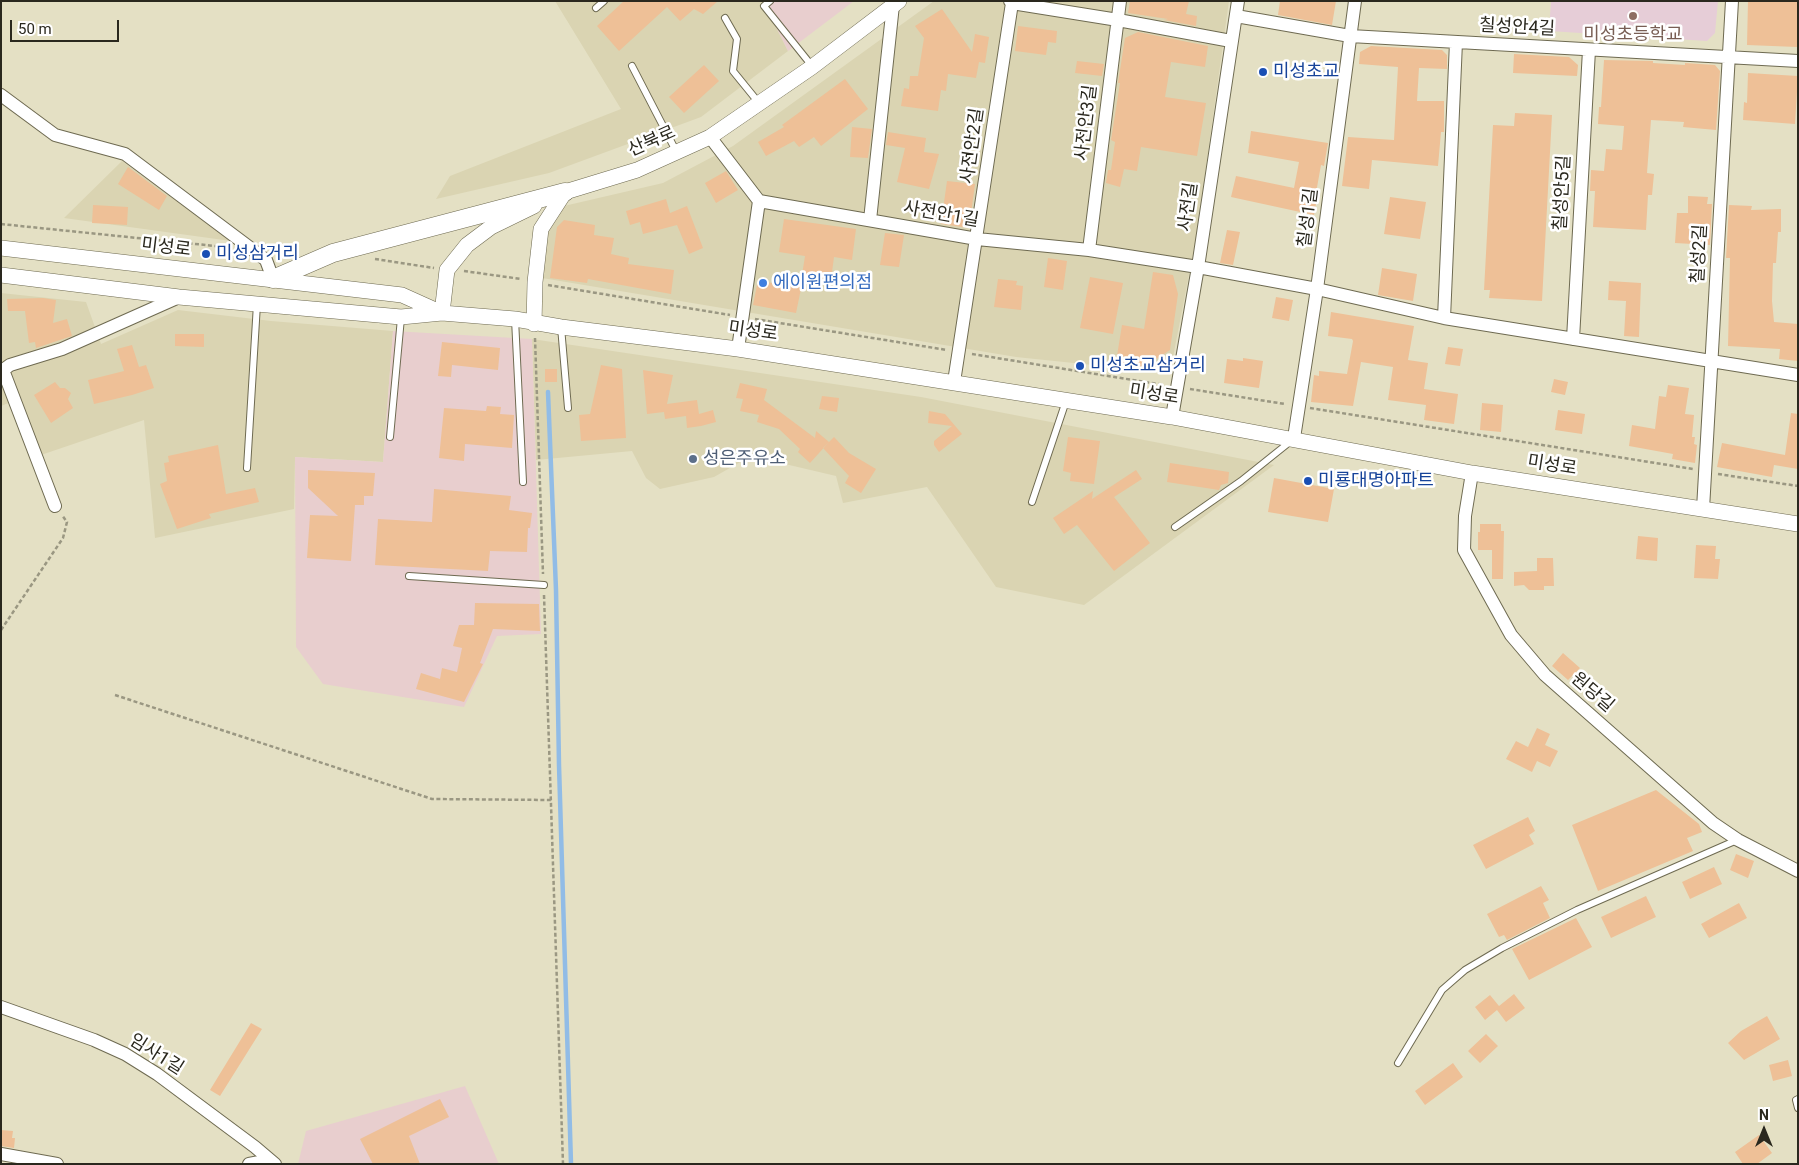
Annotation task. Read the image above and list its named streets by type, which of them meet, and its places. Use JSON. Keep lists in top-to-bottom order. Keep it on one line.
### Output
{"streets":{"street":["칠성안4길","사전안3길","산북로","사전안2길","칠성안5길","사전길","사전안1길","칠성1길","미성로","칠성2길","원당길","임사1길"]},"crossings":[["칠성안4길","칠성안5길"],["칠성안4길","사전길"],["칠성안4길","칠성1길"],["칠성안4길","칠성2길"],["사전안3길","사전안1길"],["사전안2길","사전안1길"],["사전안2길","미성로"],["사전길","사전안1길"],["사전길","미성로"],["사전안1길","칠성1길"],["칠성1길","미성로"],["미성로","칠성2길"],["미성로","원당길"]],"places":["미성초등학교","미성초교","미성삼거리","에이원편의점","미성초교삼거리","성은주유소","미룡대명아파트"],"scale_bar":"50 m","north":"top"}
